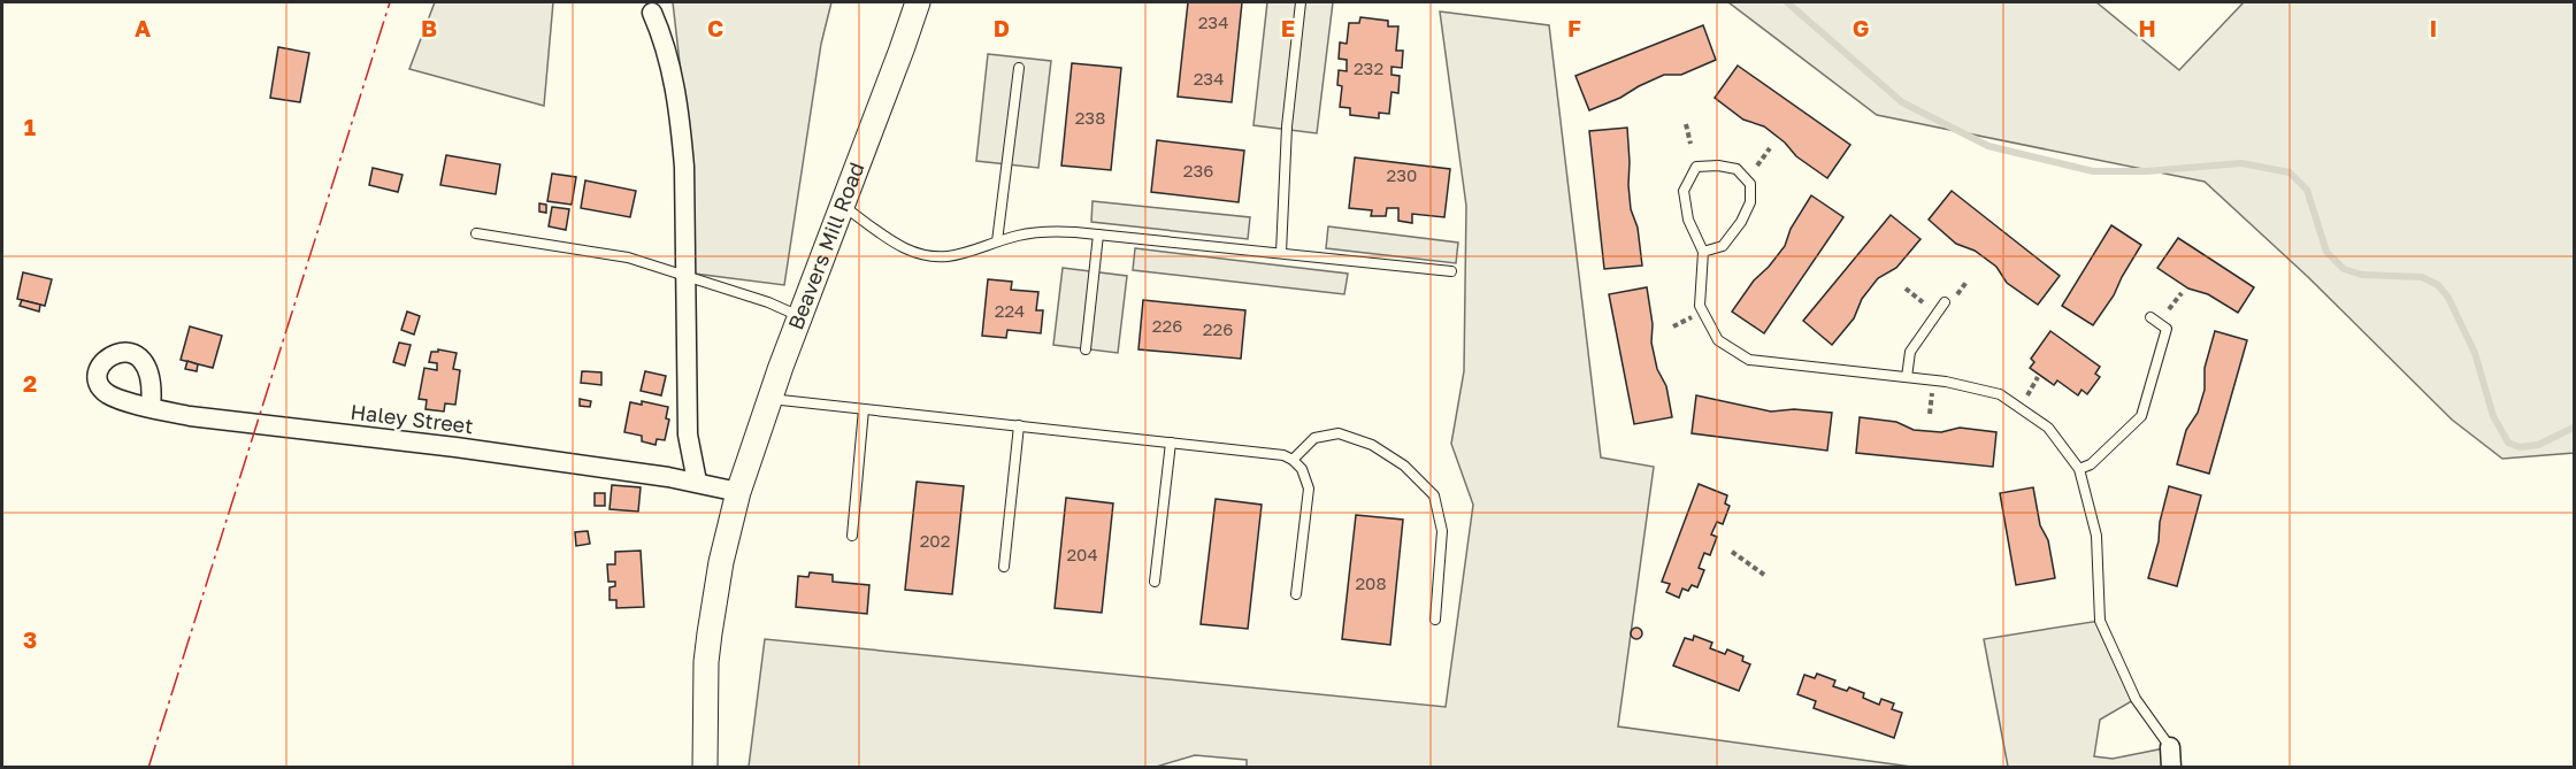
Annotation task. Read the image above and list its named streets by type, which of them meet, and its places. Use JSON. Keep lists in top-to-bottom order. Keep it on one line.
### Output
{"streets":{"street":["Beavers Mill Road","Haley Street"]},"house_numbers":["234","232","234","238","236","230","224","226","226","202","204","208"],"grid":{"columns":["A","B","C","D","E","F","G","H","I"],"rows":["1","2","3"]}}
